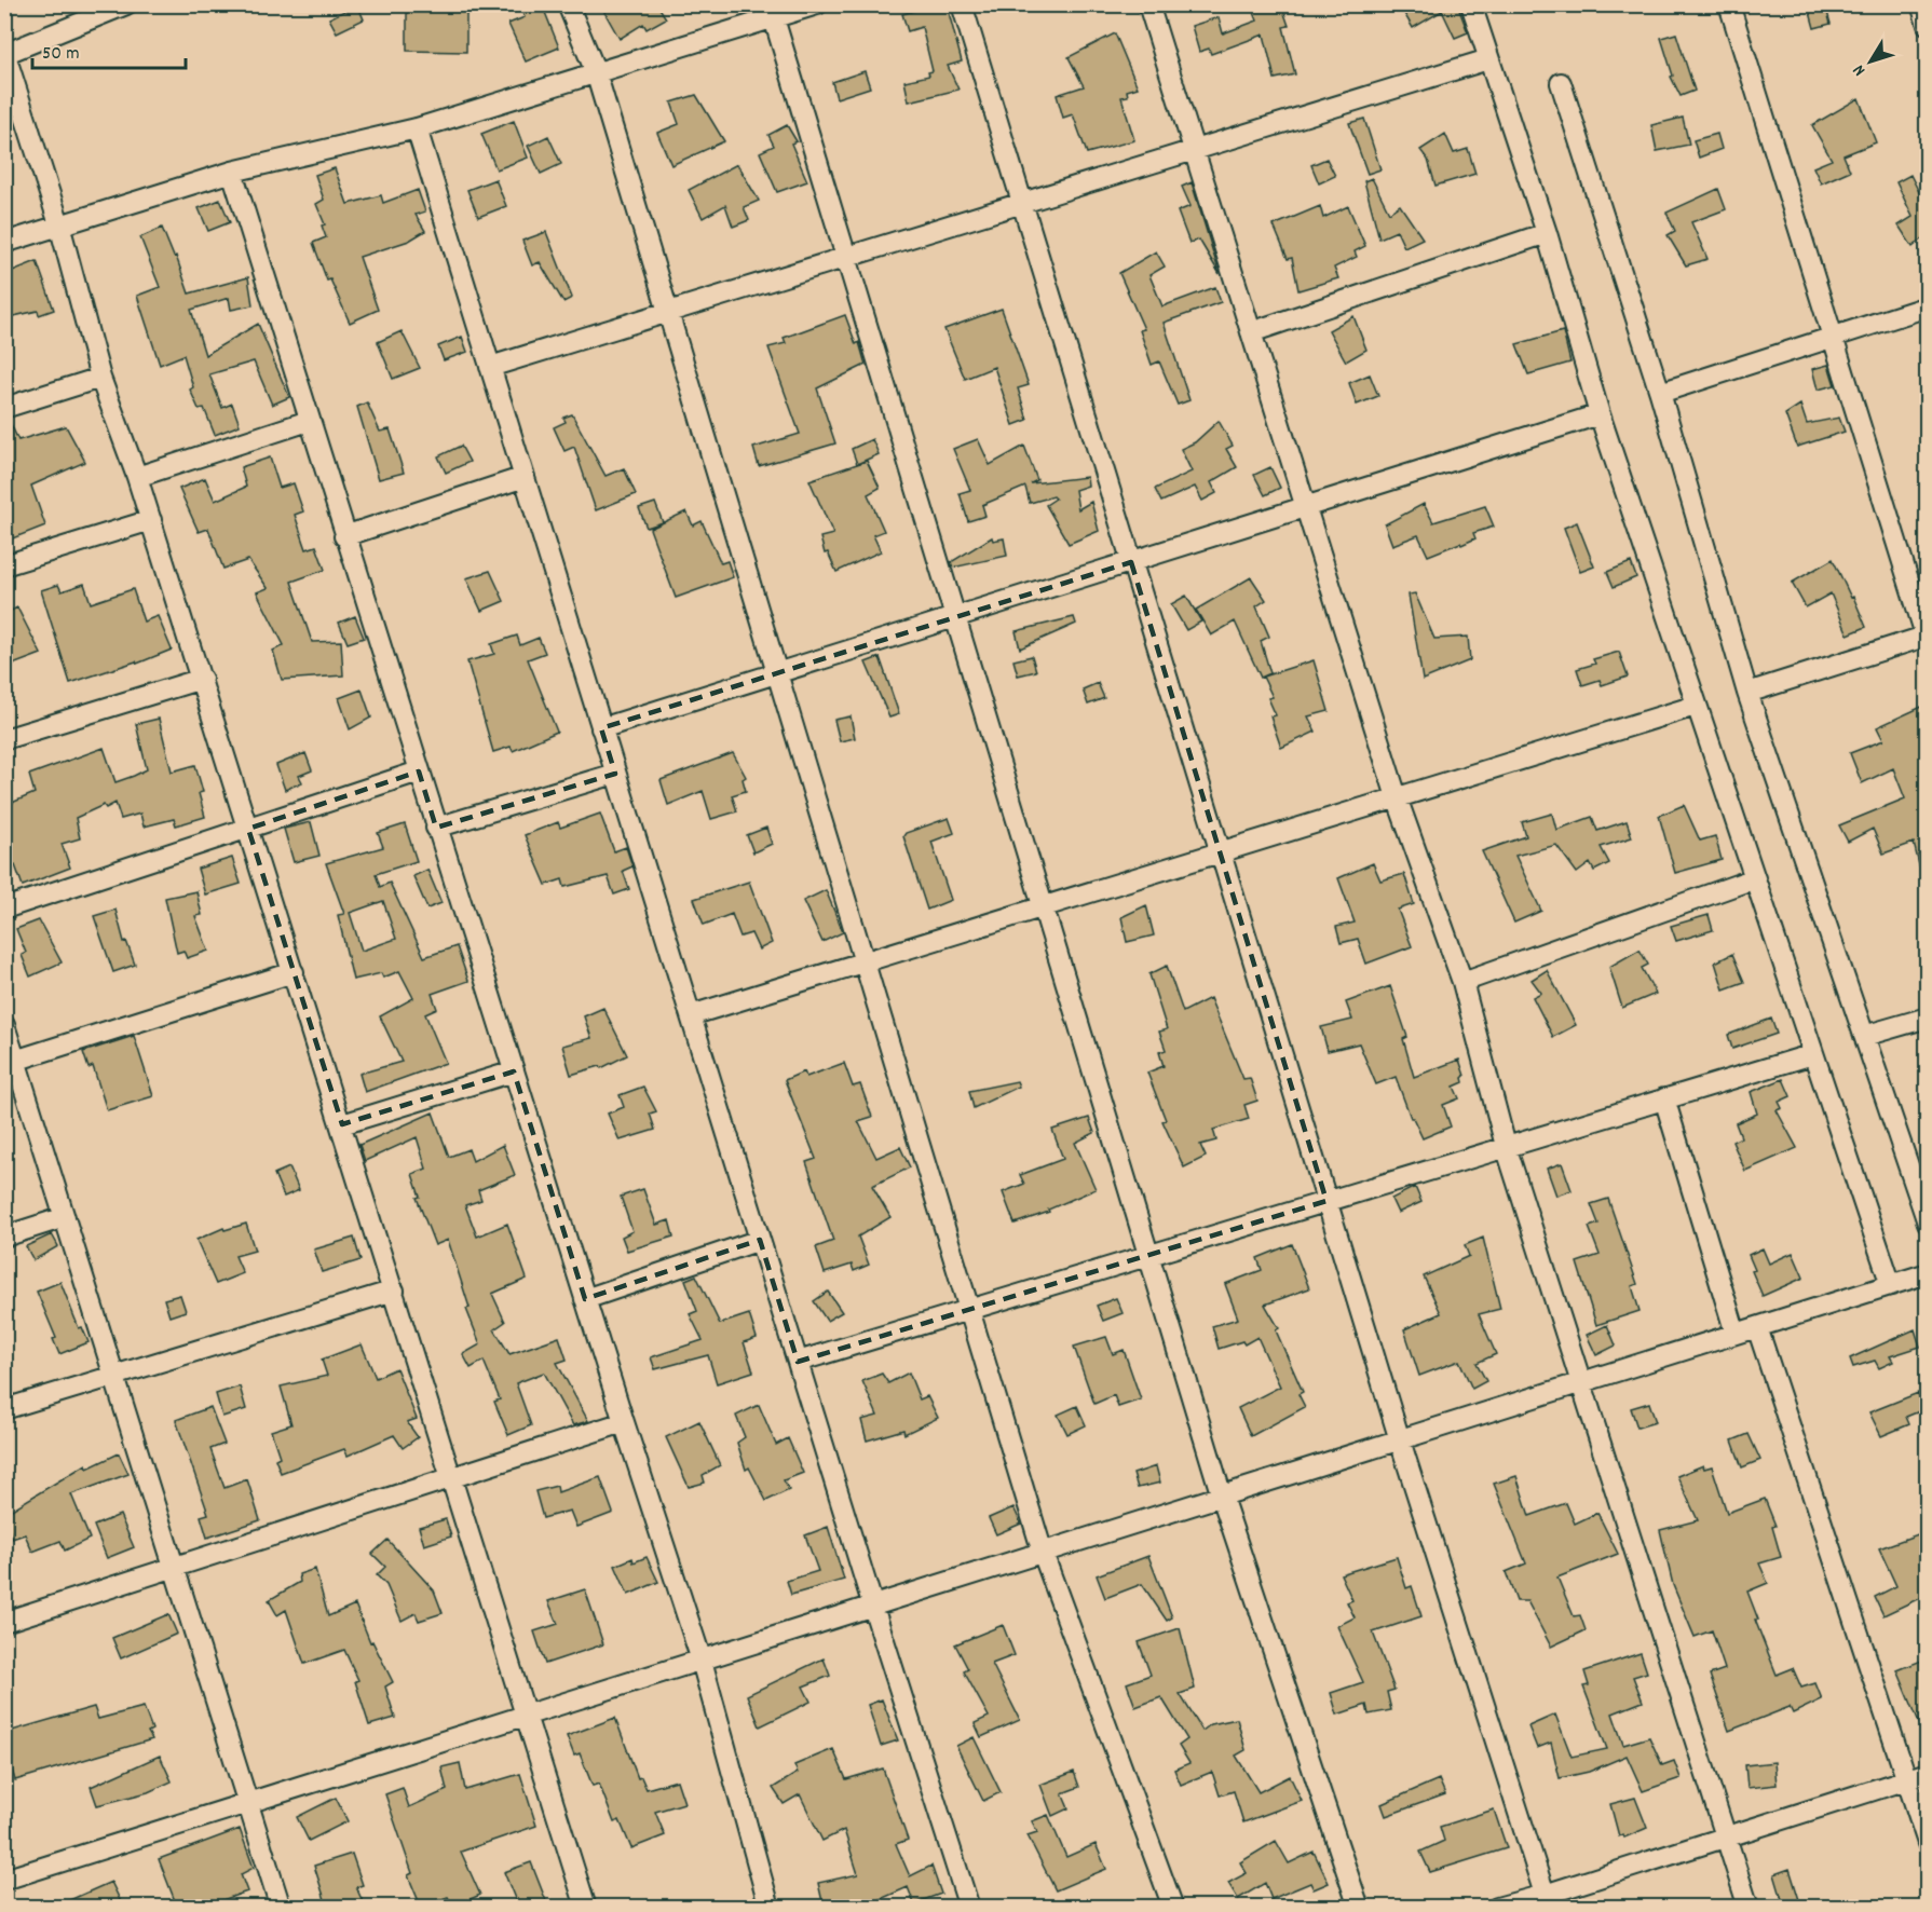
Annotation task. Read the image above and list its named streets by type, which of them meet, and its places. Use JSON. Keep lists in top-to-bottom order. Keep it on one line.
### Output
{"scale_bar":"50 m","north":"bottom left"}
